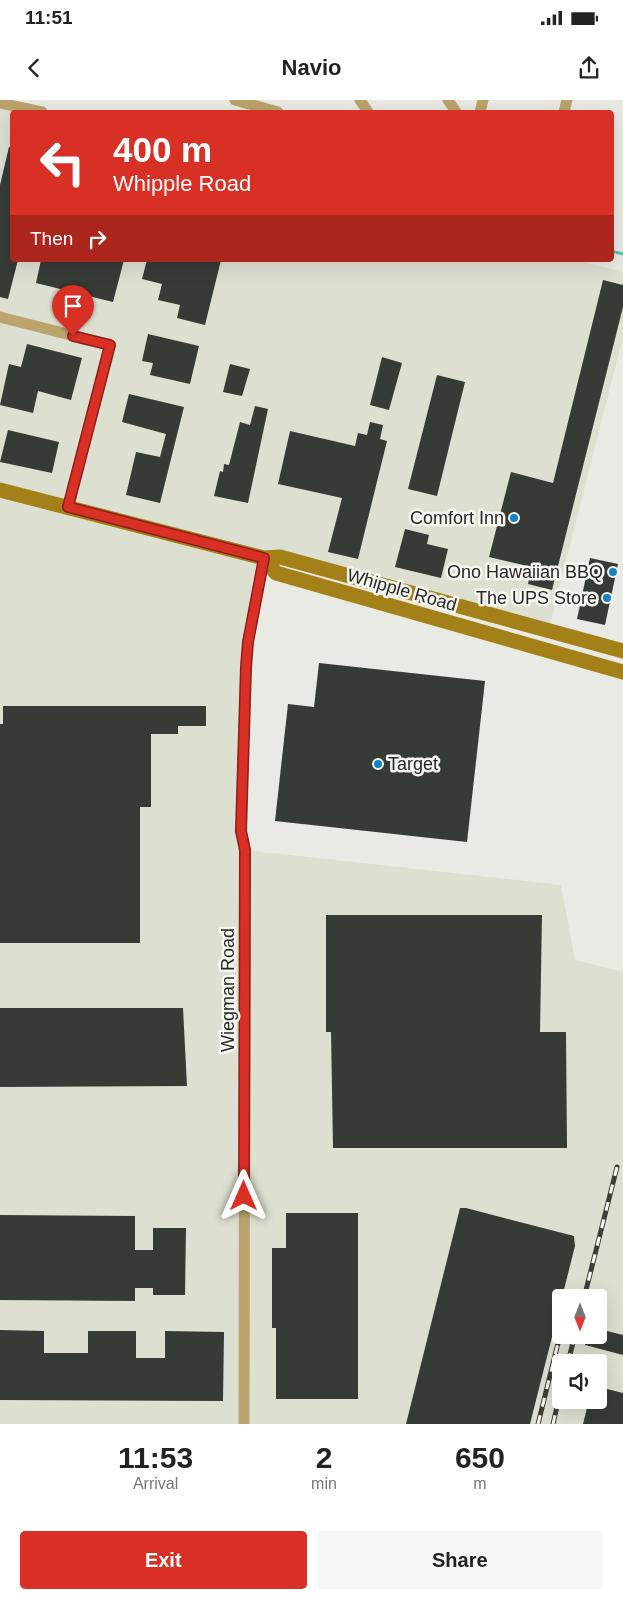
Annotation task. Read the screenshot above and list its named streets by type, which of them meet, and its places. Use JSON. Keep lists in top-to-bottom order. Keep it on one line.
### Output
{"streets":{"main road":["Whipple Road"],"street":["Wiegman Road"]},"crossings":[["Whipple Road","Wiegman Road"]],"places":["Comfort Inn","Ono Hawaiian BBQ","The UPS Store","Target"],"north":"bottom","page":{"status":"11:51","header":"Navio","turn":["400 m","Whipple Road"],"then":"Then","eta":["11:53","Arrival","2","min","650","m"],"buttons":["Exit","Share"]}}
